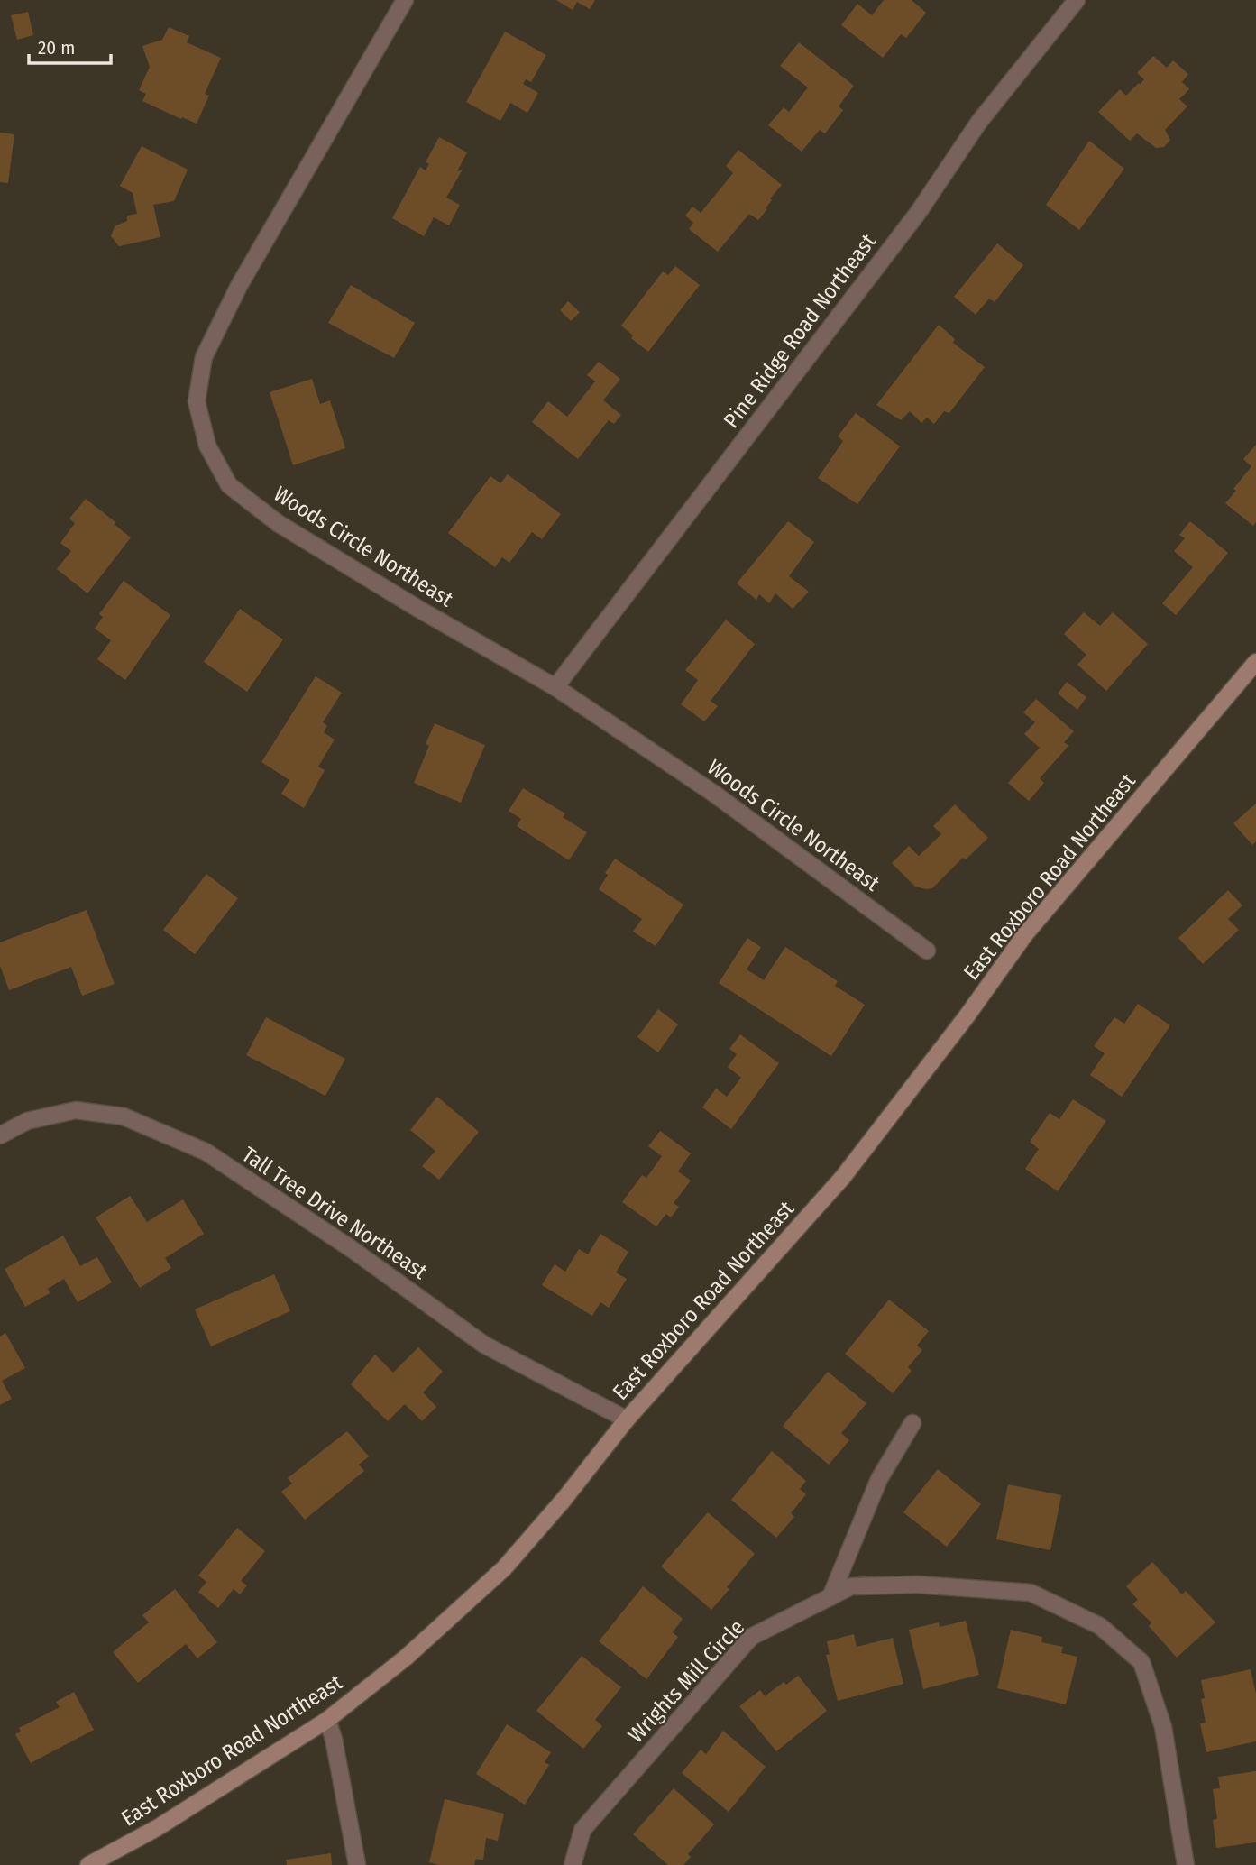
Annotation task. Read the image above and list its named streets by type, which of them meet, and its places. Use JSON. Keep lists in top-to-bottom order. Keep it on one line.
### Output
{"streets":{"main road":["East Roxboro Road Northeast"],"street":["Pine Ridge Road Northeast","Woods Circle Northeast","Tall Tree Drive Northeast","Wrights Mill Circle"]},"crossings":[["Pine Ridge Road Northeast","Woods Circle Northeast"],["East Roxboro Road Northeast","Tall Tree Drive Northeast"]],"scale_bar":"20 m"}
